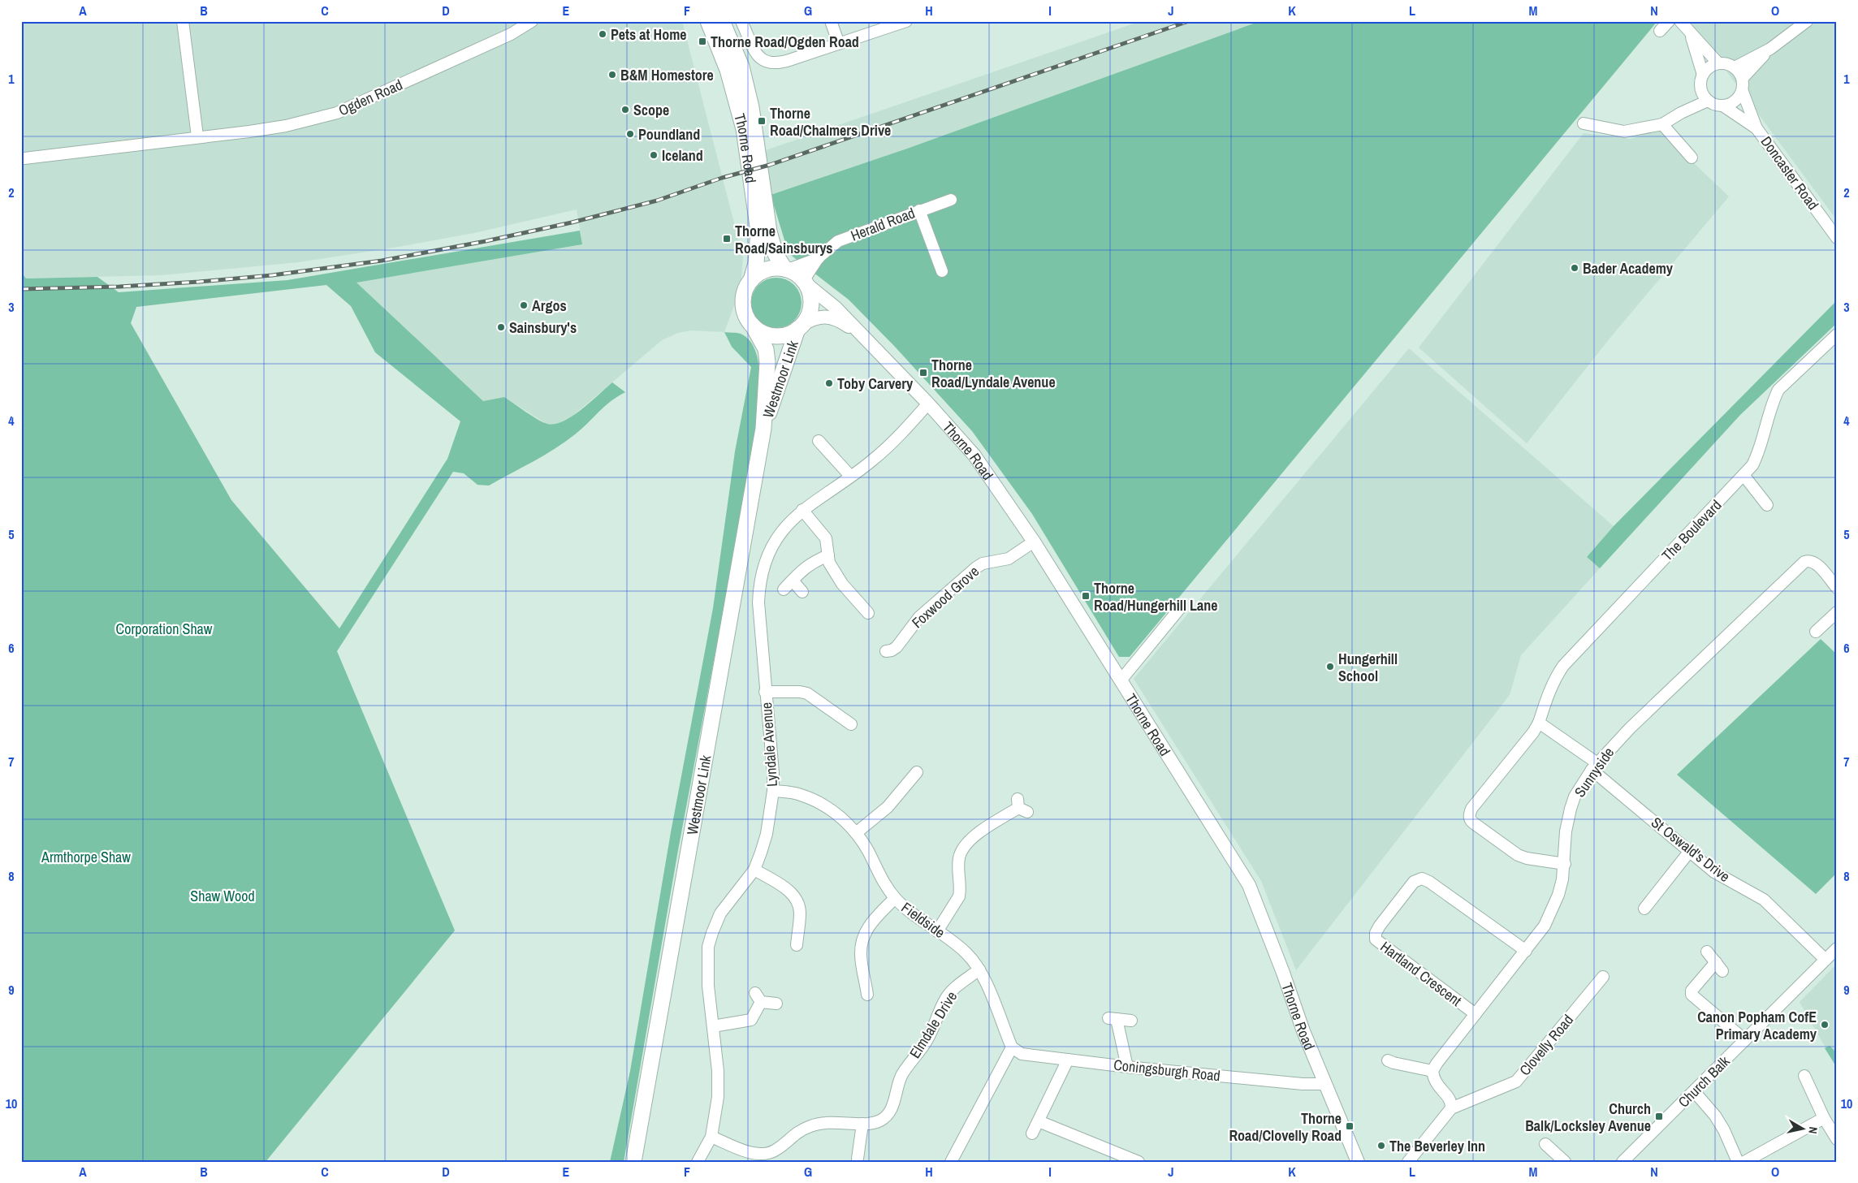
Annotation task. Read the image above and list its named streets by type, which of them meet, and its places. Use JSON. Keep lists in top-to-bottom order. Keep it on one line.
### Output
{"streets":{"highway":["Thorne Road","Westmoor Link"],"street":["Ogden Road","Doncaster Road","Herald Road","The Boulevard","Foxwood Grove","Lyndale Avenue","Sunnyside","St Oswald's Drive","Fieldside","Hartland Crescent","Elmdale Drive","Clovelly Road","Coningsburgh Road","Church Balk"]},"crossings":[["Thorne Road","Herald Road"],["Thorne Road","Westmoor Link"],["Thorne Road","Foxwood Grove"],["Thorne Road","Lyndale Avenue"],["Thorne Road","Coningsburgh Road"],["Herald Road","Westmoor Link"],["The Boulevard","Sunnyside"],["Lyndale Avenue","Fieldside"],["Lyndale Avenue","Elmdale Drive"],["Sunnyside","St Oswald's Drive"],["Sunnyside","Hartland Crescent"],["St Oswald's Drive","Church Balk"],["Fieldside","Elmdale Drive"],["Fieldside","Coningsburgh Road"]],"parks":["Corporation Shaw","Armthorpe Shaw","Shaw Wood"],"places":{"other":["Pets at Home","B&M Homestore","Scope","Poundland","Iceland","Bader Academy","Argos","Sainsbury's","Toby Carvery","Hungerhill School","Canon Popham CofE Primary Academy","The Beverley Inn"],"transit":["Thorne Road/Ogden Road","Thorne Road/Chalmers Drive","Thorne Road/Sainsburys","Thorne Road/Lyndale Avenue","Thorne Road/Hungerhill Lane","Church Balk/Locksley Avenue","Thorne Road/Clovelly Road"]},"north":"right","grid":{"columns":["A","B","C","D","E","F","G","H","I","J","K","L","M","N","O"],"rows":["1","2","3","4","5","6","7","8","9","10"]}}
